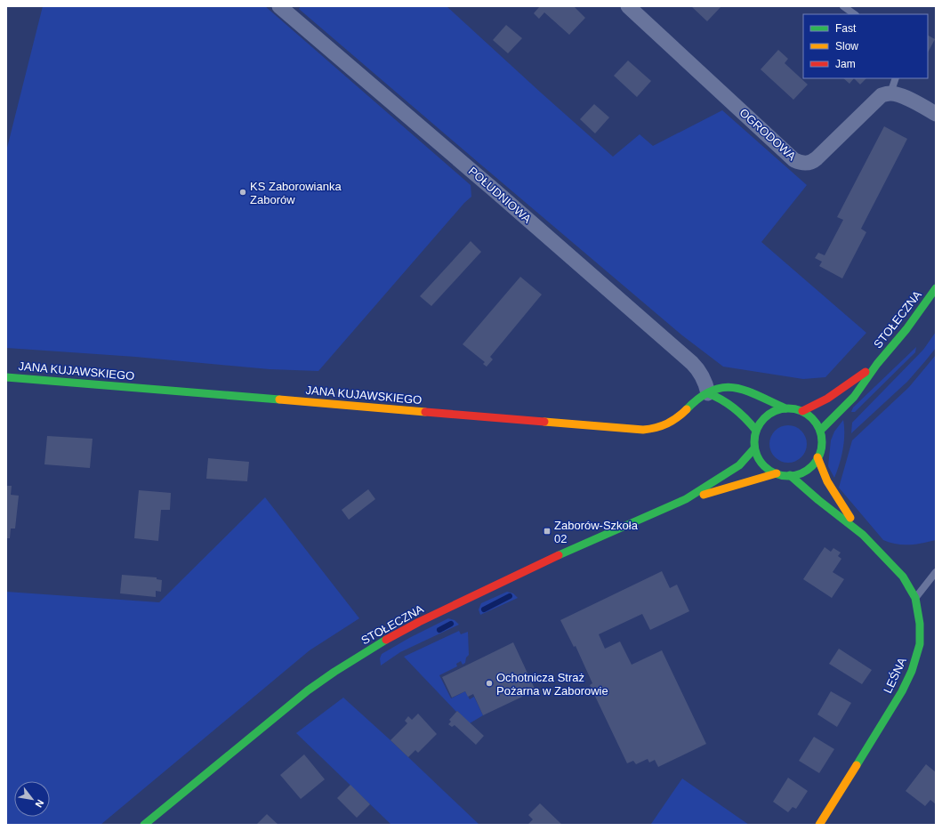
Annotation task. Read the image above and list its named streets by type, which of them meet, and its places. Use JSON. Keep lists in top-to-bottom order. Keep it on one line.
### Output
{"streets":{"main road":["STOŁECZNA","JANA KUJAWSKIEGO","LEŚNA"],"street":["OGRODOWA","POŁUDNIOWA"]},"crossings":[["POŁUDNIOWA","JANA KUJAWSKIEGO"],["STOŁECZNA","JANA KUJAWSKIEGO"],["STOŁECZNA","LEŚNA"],["JANA KUJAWSKIEGO","LEŚNA"]],"places":{"other":["KS Zaborowianka Zaborów","Ochotnicza Straż Pożarna w Zaborowie"],"transit":["Zaborów-Szkoła 02"]},"legend":["Fast","Slow","Jam"],"north":"bottom right"}
